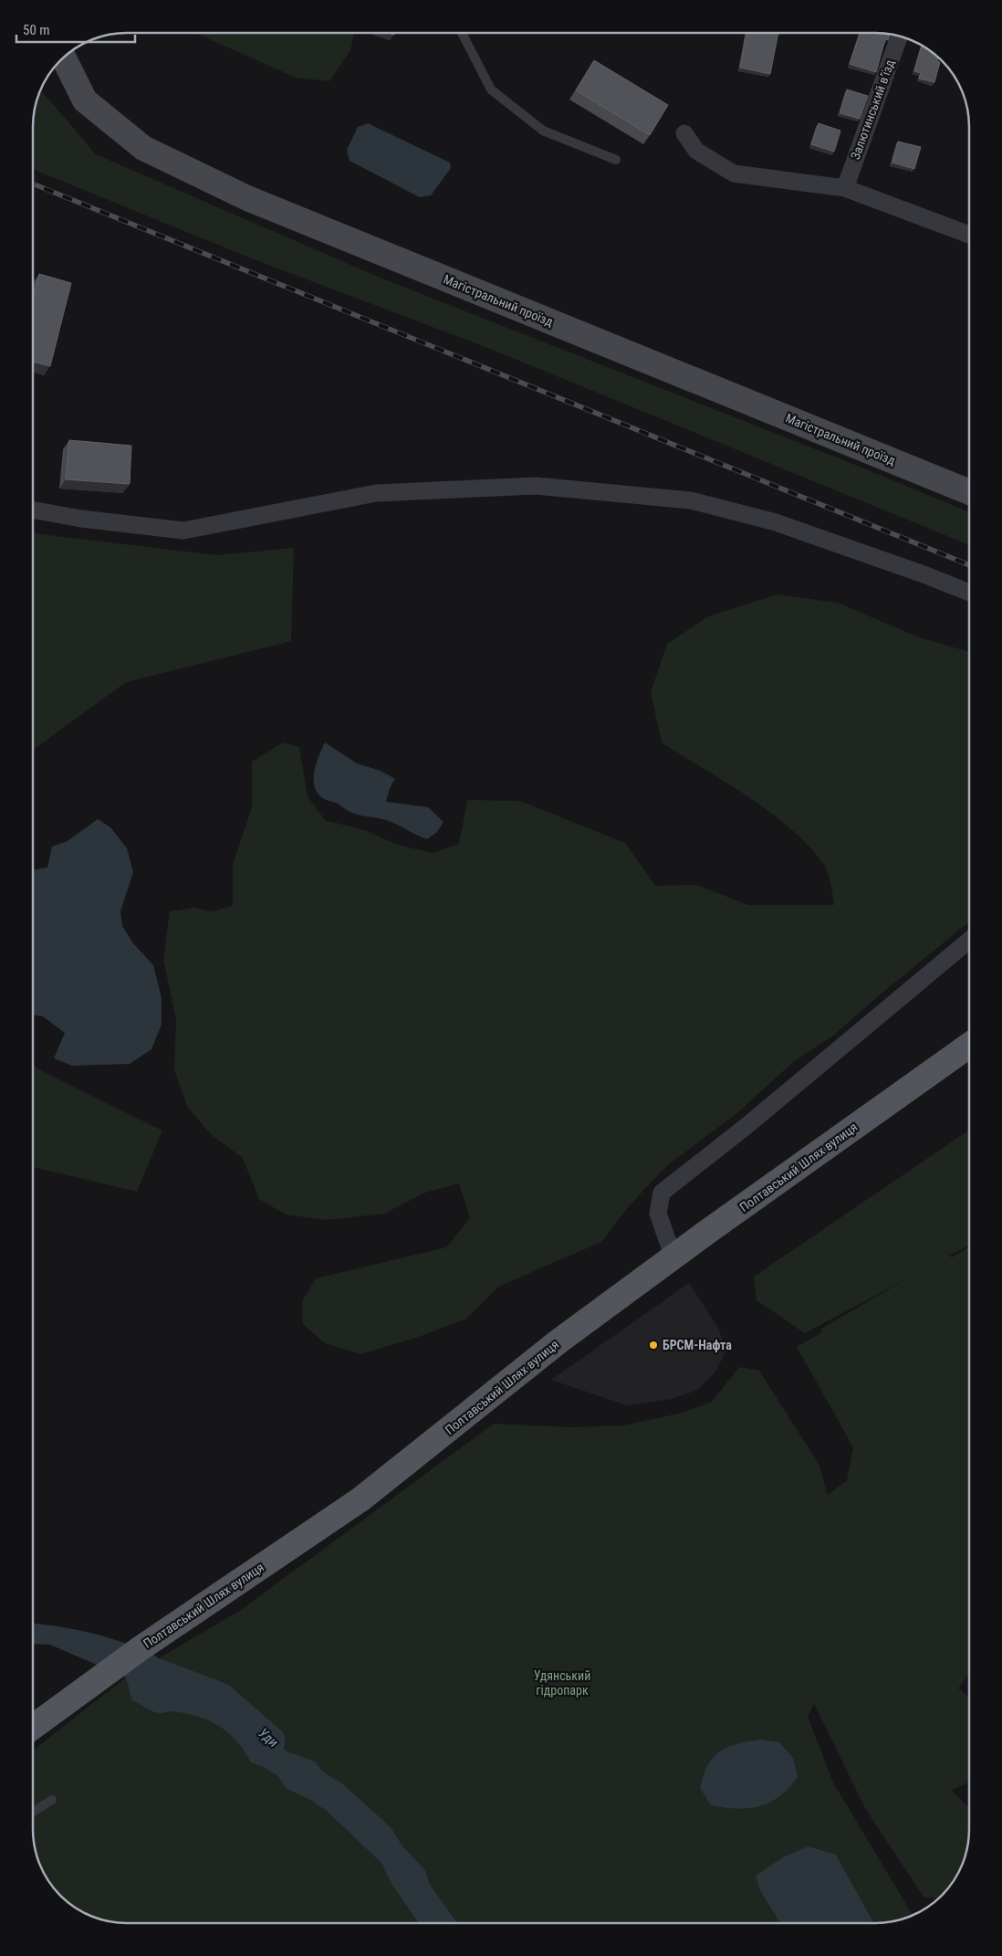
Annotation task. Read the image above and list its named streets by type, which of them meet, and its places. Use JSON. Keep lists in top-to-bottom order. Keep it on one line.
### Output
{"streets":{"main road":["Магістральний проїзд","Полтавський Шлях вулиця"],"street":["Залютинський в’їзд"]},"water":["Уди"],"parks":["Удянський гідропарк"],"places":["БРСМ-Нафта"],"scale_bar":"50 m"}
